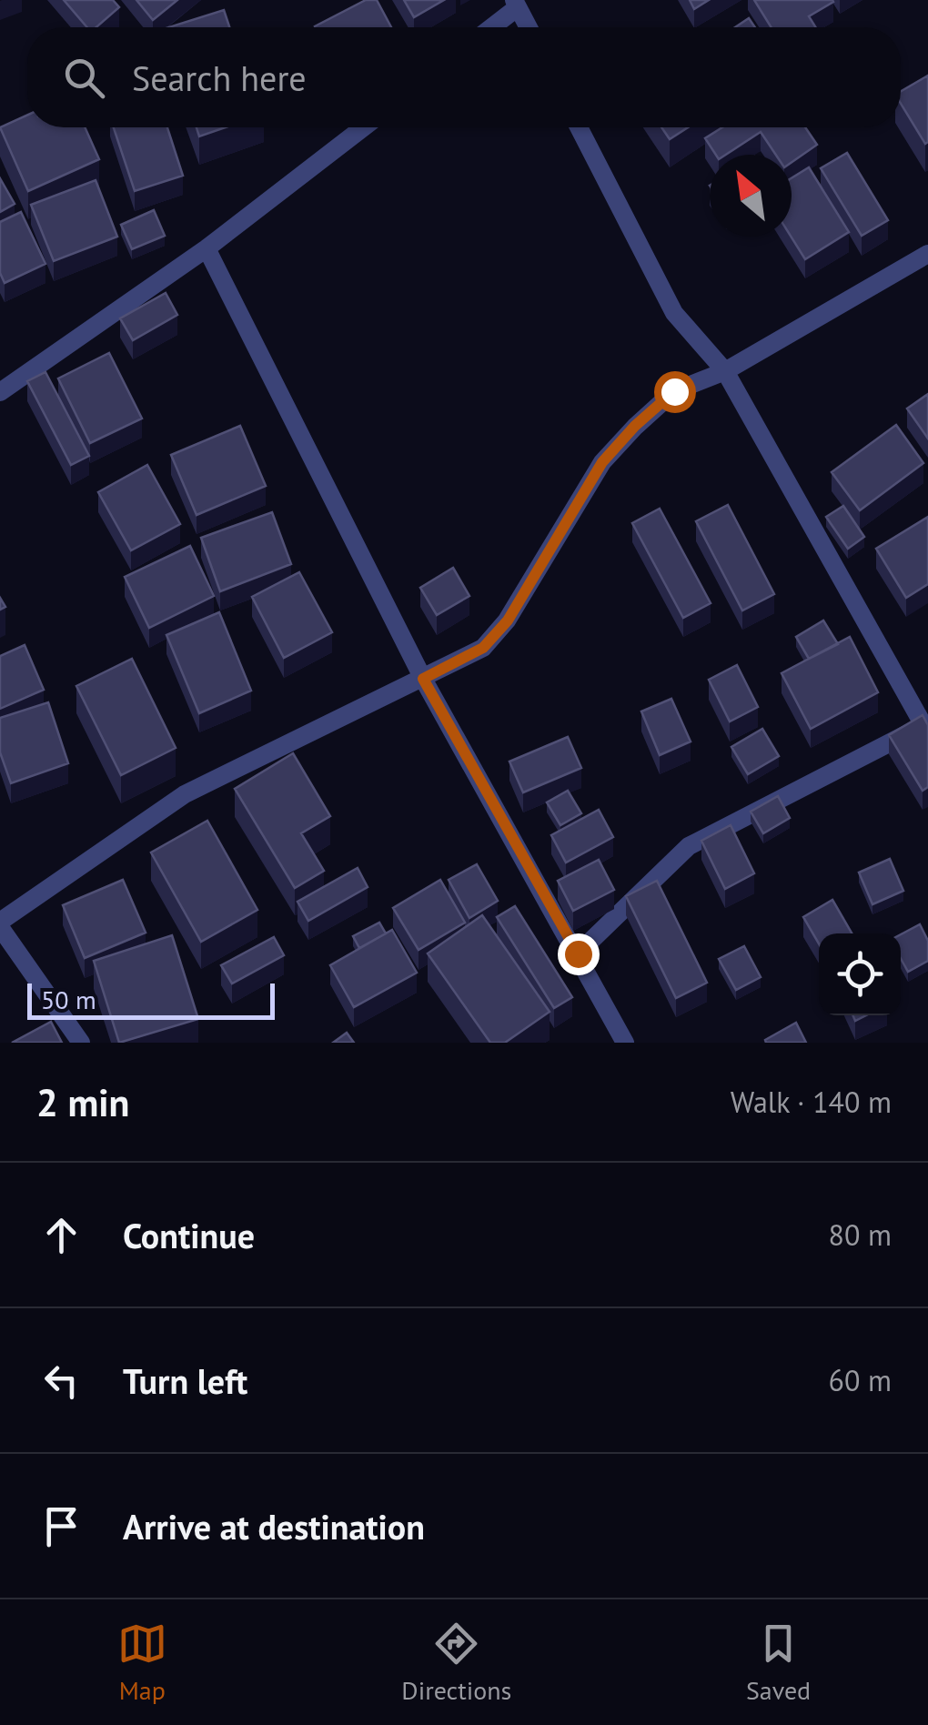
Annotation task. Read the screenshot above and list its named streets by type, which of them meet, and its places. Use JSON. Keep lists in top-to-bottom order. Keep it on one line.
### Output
{"scale_bar":"50 m","north":"top left","page":{"search":"Search here","scale":"50 m","heading":["2 min","Walk · 140 m"],"list":[["Continue","80 m"],["Turn left","60 m"],"Arrive at destination"],"nav":["Map","Directions","Saved"]}}
